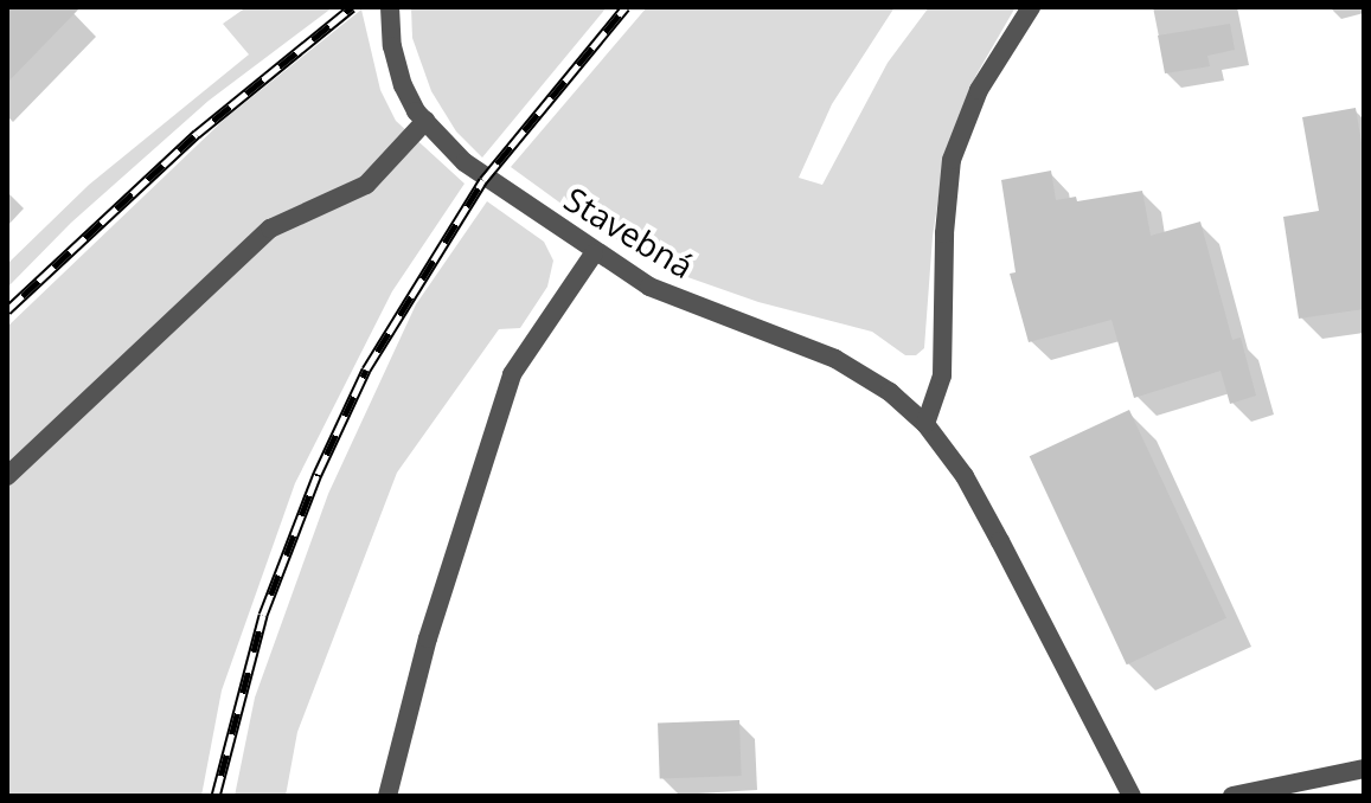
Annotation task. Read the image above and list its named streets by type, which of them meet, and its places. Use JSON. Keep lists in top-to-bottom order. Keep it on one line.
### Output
{"streets":{"street":["Stavebná"]}}
